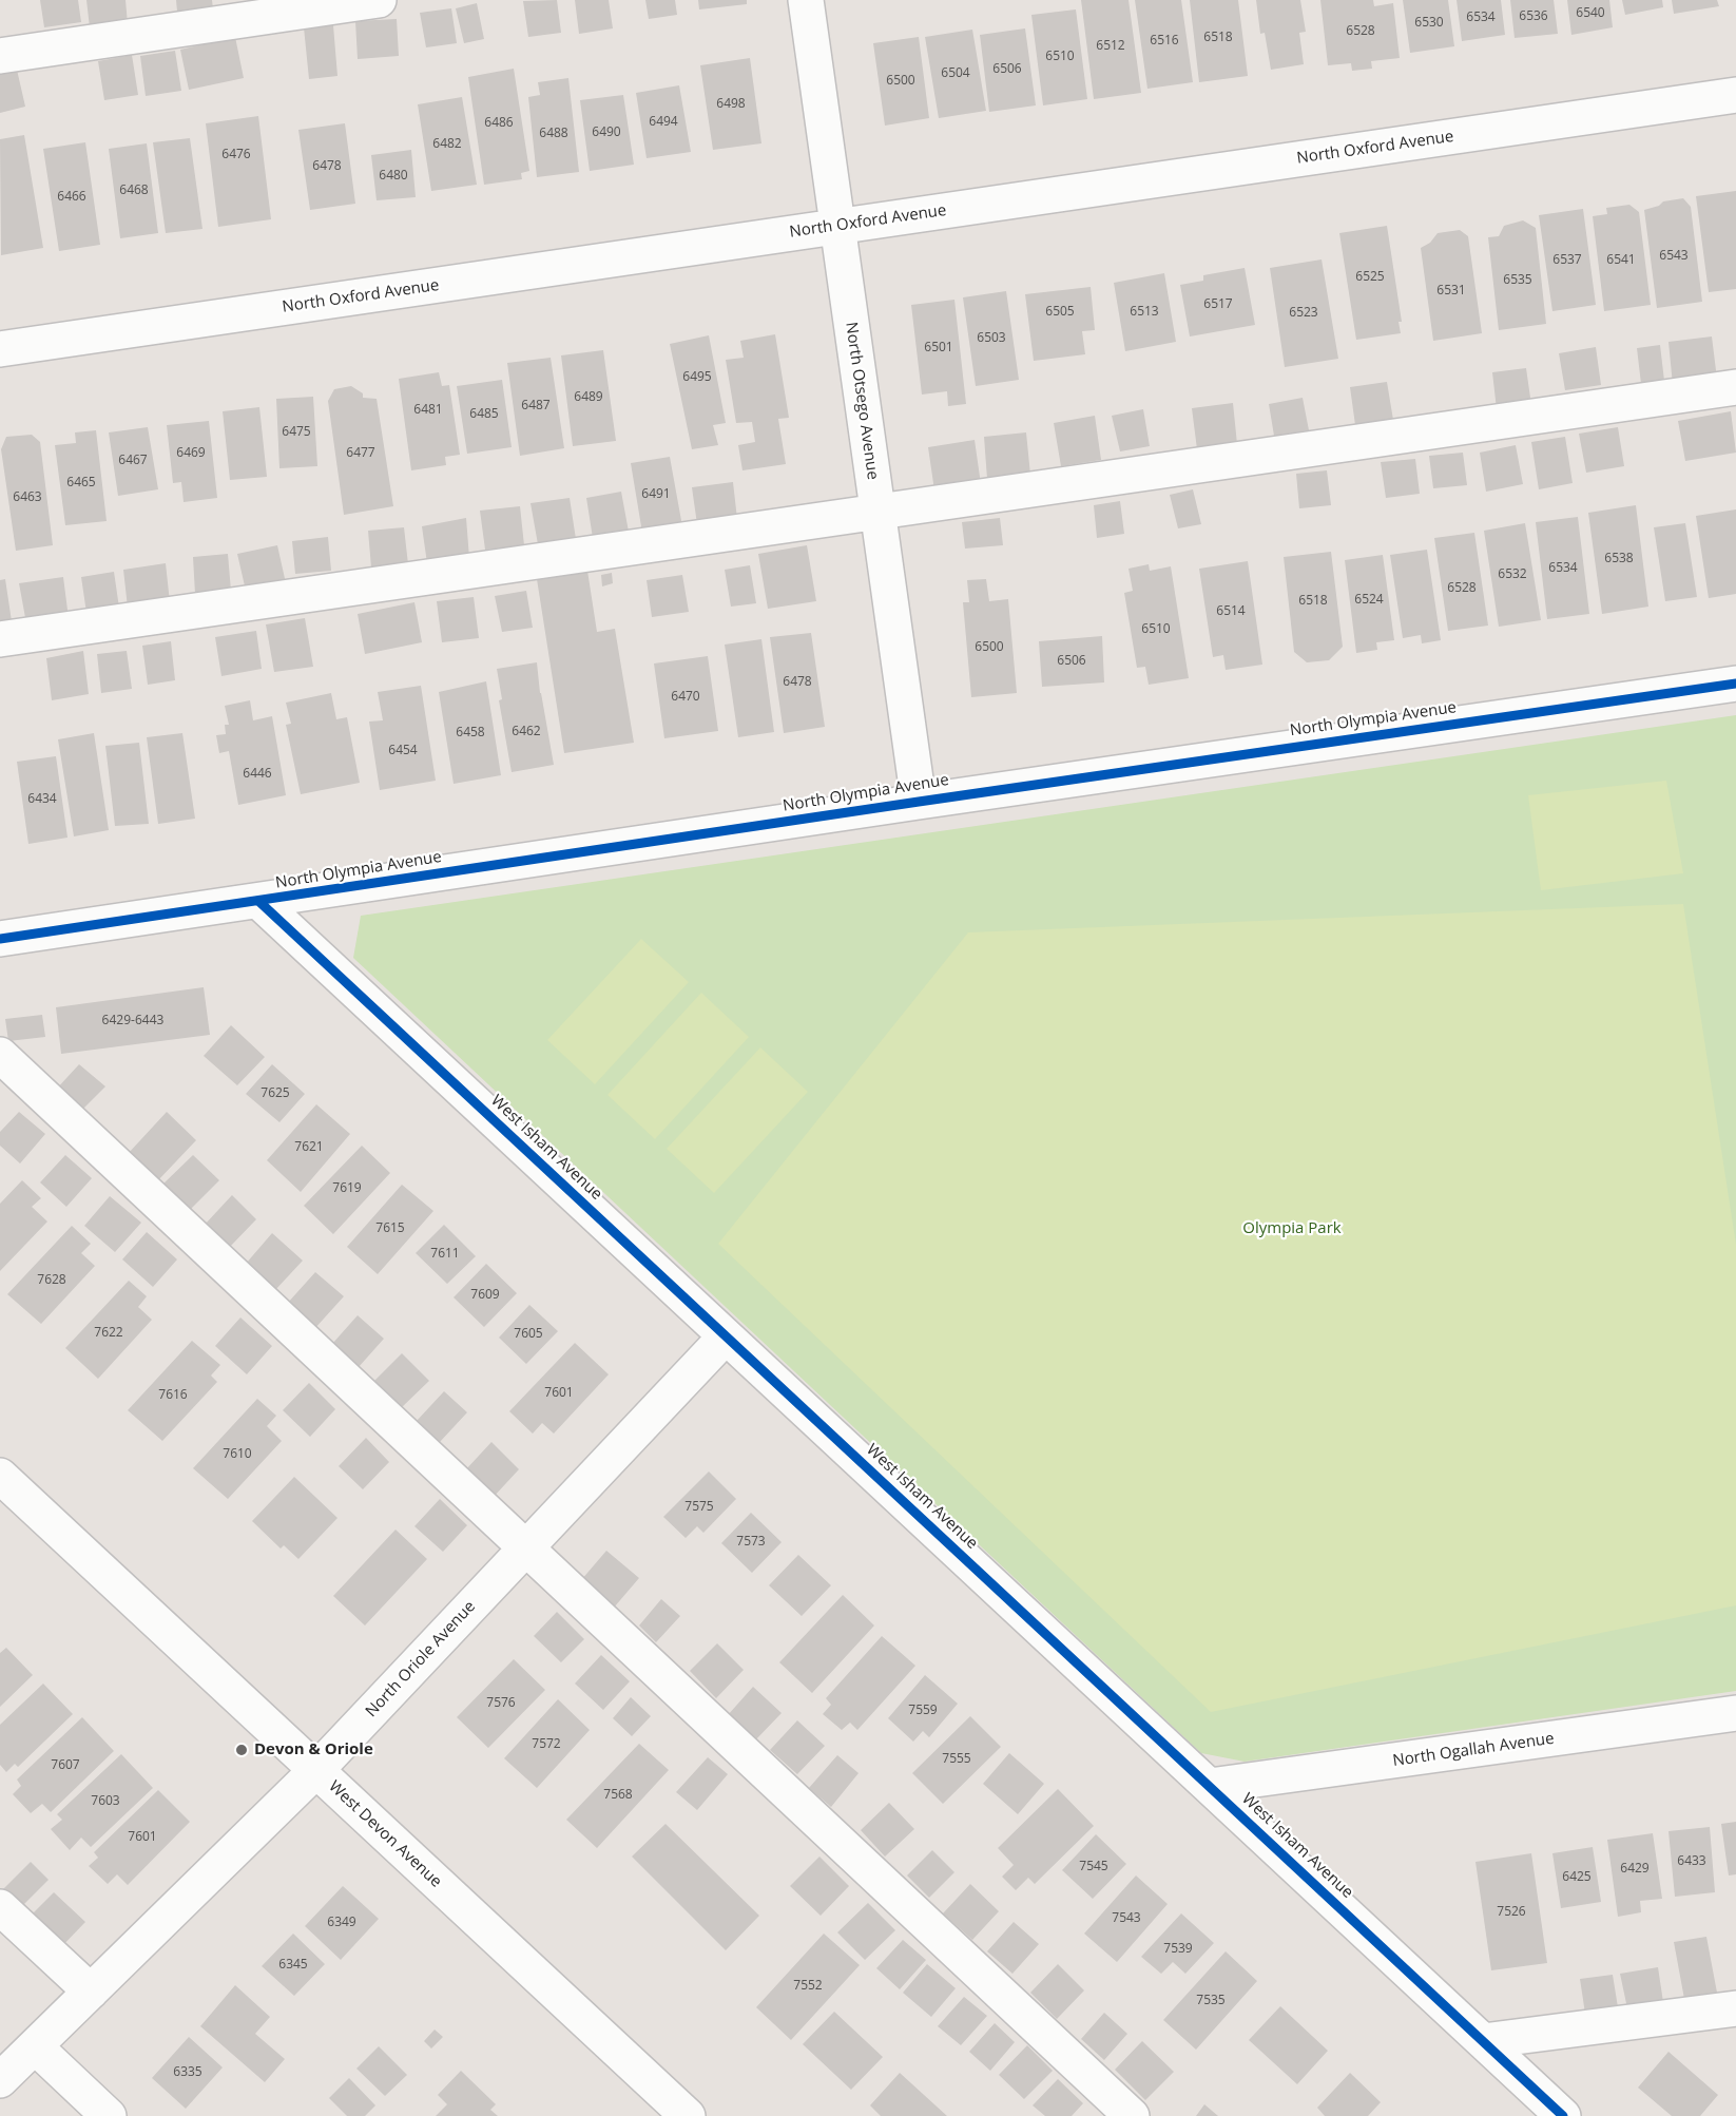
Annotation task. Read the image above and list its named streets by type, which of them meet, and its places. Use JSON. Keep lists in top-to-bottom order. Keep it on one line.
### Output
{"streets":{"street":["North Oxford Avenue","North Otsego Avenue","North Olympia Avenue","West Isham Avenue","North Oriole Avenue","North Ogallah Avenue","West Devon Avenue"]},"crossings":[["North Oxford Avenue","North Otsego Avenue"],["North Otsego Avenue","North Olympia Avenue"],["North Olympia Avenue","West Isham Avenue"],["West Isham Avenue","North Oriole Avenue"],["West Isham Avenue","North Ogallah Avenue"],["North Oriole Avenue","West Devon Avenue"]],"parks":["Olympia Park"],"places":["Devon & Oriole"],"house_numbers":["6540","6536","6534","6530","6528","6518","6516","6512","6510","6506","6504","6500","6498","6494","6486","6490","6488","6482","6476","6478","6480","6468","6466","6543","6537","6541","6525","6535","6531","6517","6505","6513","6523","6503","6501","6495","6489","6487","6481","6485","6475","6469","6477","6467","6465","6491","6463","6538","6534","6532","6528","6524","6518","6514","6510","6500","6506","6478","6470","6462","6458","6454","6446","6434","6429-6443","7625","7621","7619","7615","7611","7628","7609","7622","7605","7601","7616","7610","7575","7573","7576","7559","7572","7555","7607","7568","7603","7601","6433","7545","6429","6425","7526","7543","6349","7539","6345","7552","7535","6335"]}
